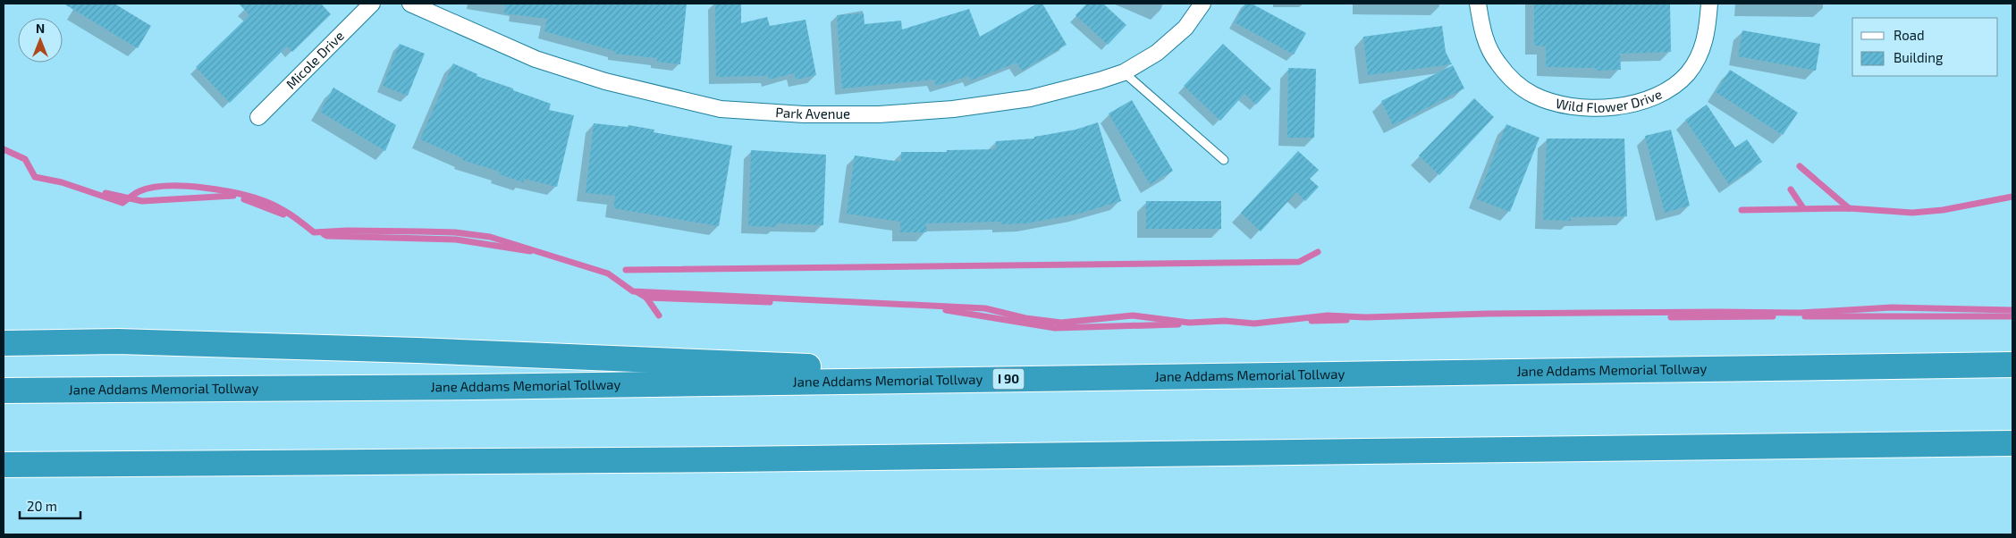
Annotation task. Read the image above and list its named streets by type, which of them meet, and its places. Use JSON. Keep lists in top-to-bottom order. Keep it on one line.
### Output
{"streets":{"highway":["Jane Addams Memorial Tollway","I 90"],"street":["Micole Drive","Wild Flower Drive","Park Avenue"]},"legend":["Road","Building"],"scale_bar":"20 m","north":"top"}
